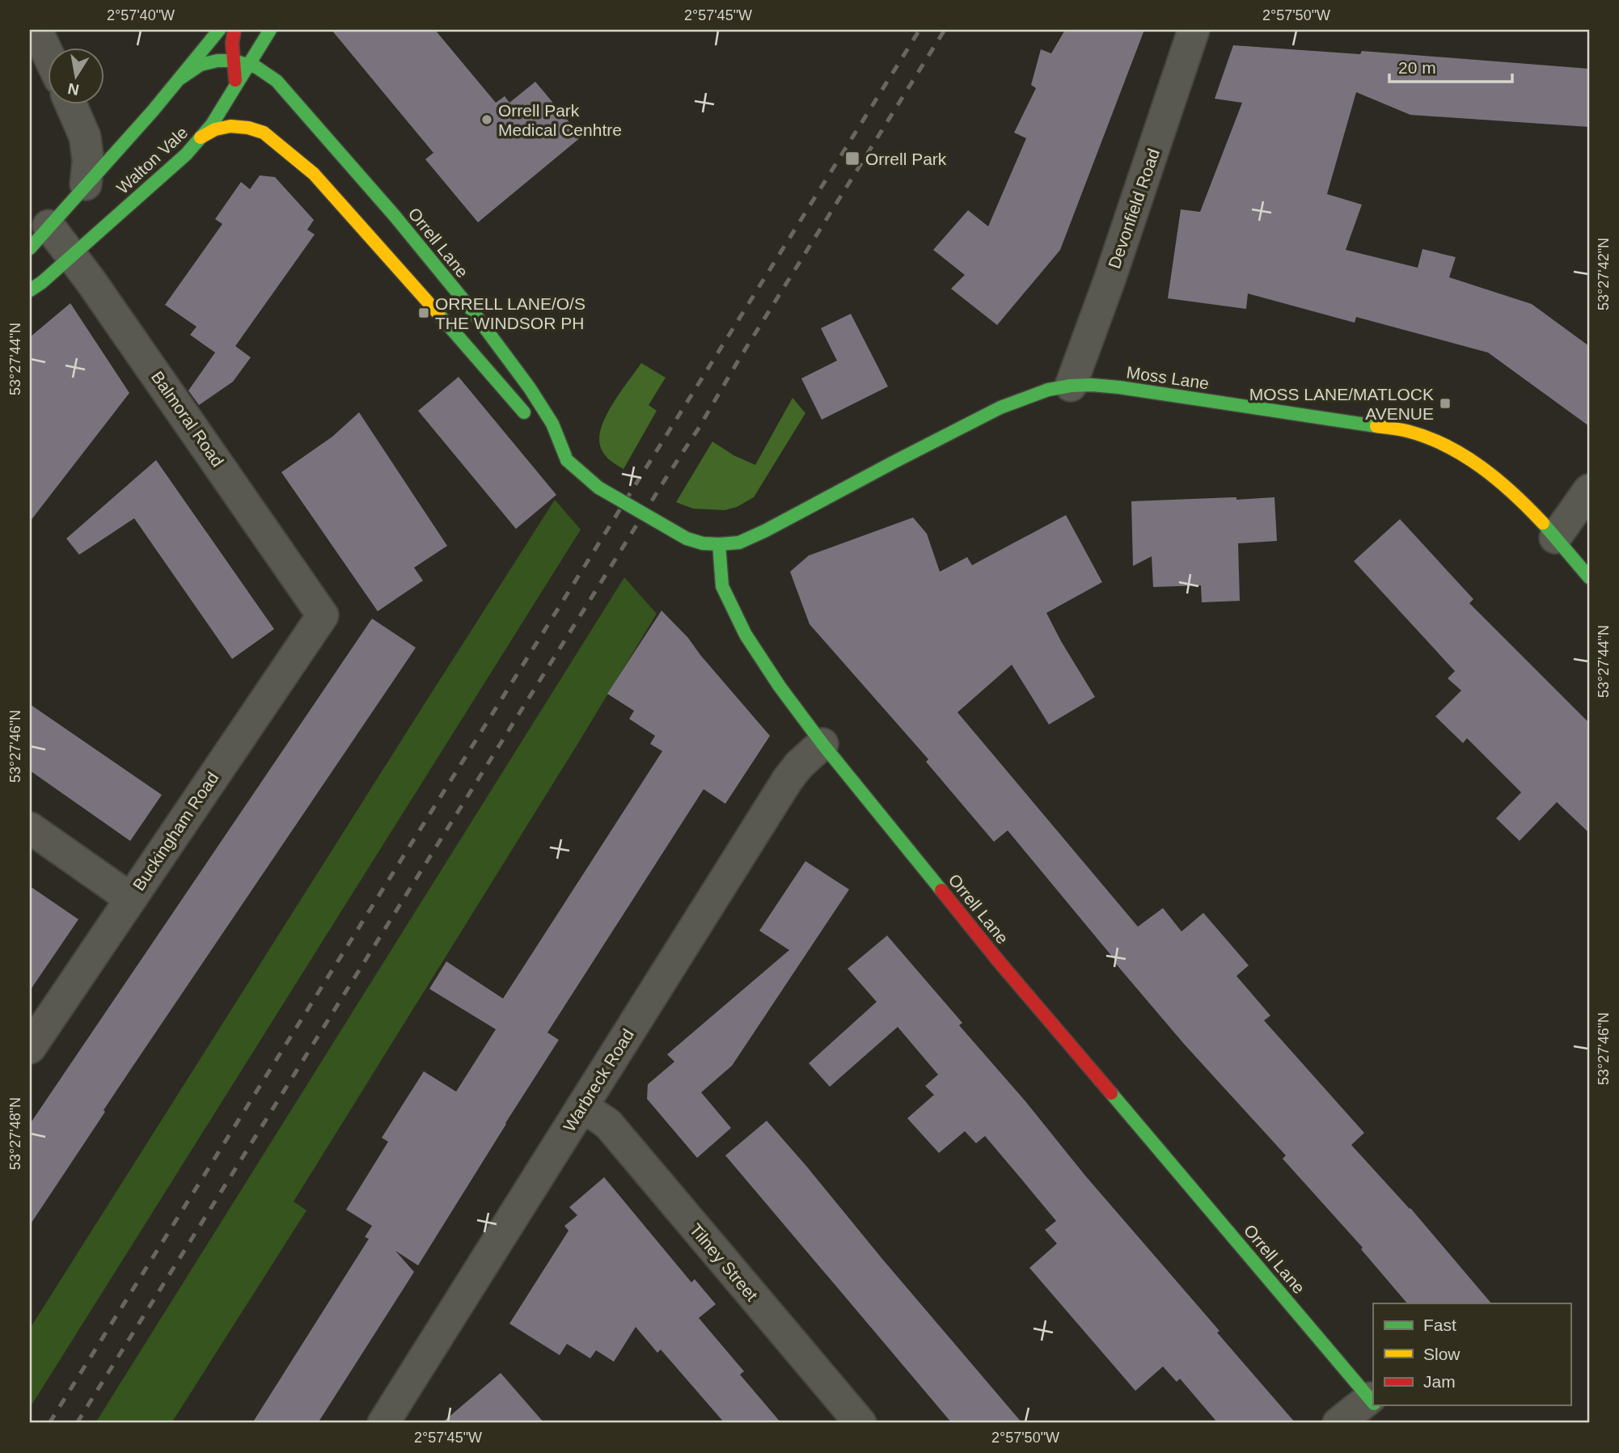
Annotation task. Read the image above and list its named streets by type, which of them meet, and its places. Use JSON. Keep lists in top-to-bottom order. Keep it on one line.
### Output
{"streets":{"main road":["Walton Vale","Orrell Lane","Moss Lane"],"street":["Devonfield Road","Balmoral Road","Buckingham Road","Warbreck Road","Tilney Street"]},"crossings":[["Walton Vale","Orrell Lane"],["Walton Vale","Balmoral Road"],["Devonfield Road","Moss Lane"],["Orrell Lane","Moss Lane"],["Orrell Lane","Warbreck Road"],["Balmoral Road","Buckingham Road"],["Warbreck Road","Tilney Street"]],"places":{"other":["Orrell Park Medical Cenhtre"],"transit":["Orrell Park","ORRELL LANE/O/S THE WINDSOR PH","MOSS LANE/MATLOCK AVENUE"]},"legend":["Fast","Slow","Jam"],"scale_bar":"20 m","north":"bottom","coordinates":["2°57'40\"W","2°57'45\"W","2°57'50\"W","53°27'42\"N","53°27'44\"N","53°27'46\"N","53°27'48\"N"]}
